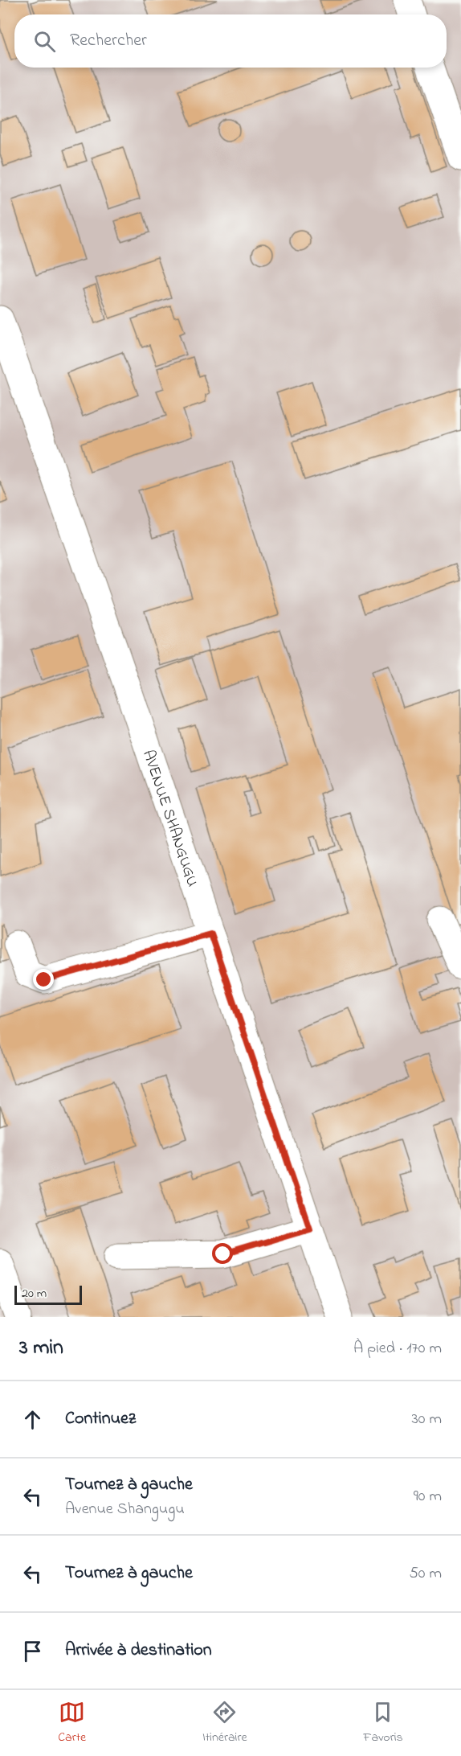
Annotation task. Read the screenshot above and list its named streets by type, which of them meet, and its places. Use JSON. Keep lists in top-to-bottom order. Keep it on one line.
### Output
{"streets":{"street":["AVENUE SHANGUGU"]},"scale_bar":"20 m","page":{"search":"Rechercher","scale":"20 m","heading":["3 min","À pied · 170 m"],"list":[["Continuez","30 m"],["Tournez à gauche","Avenue Shangugu","90 m"],["Tournez à gauche","50 m"],"Arrivée à destination"],"nav":["Carte","Itinéraire","Favoris"]}}
